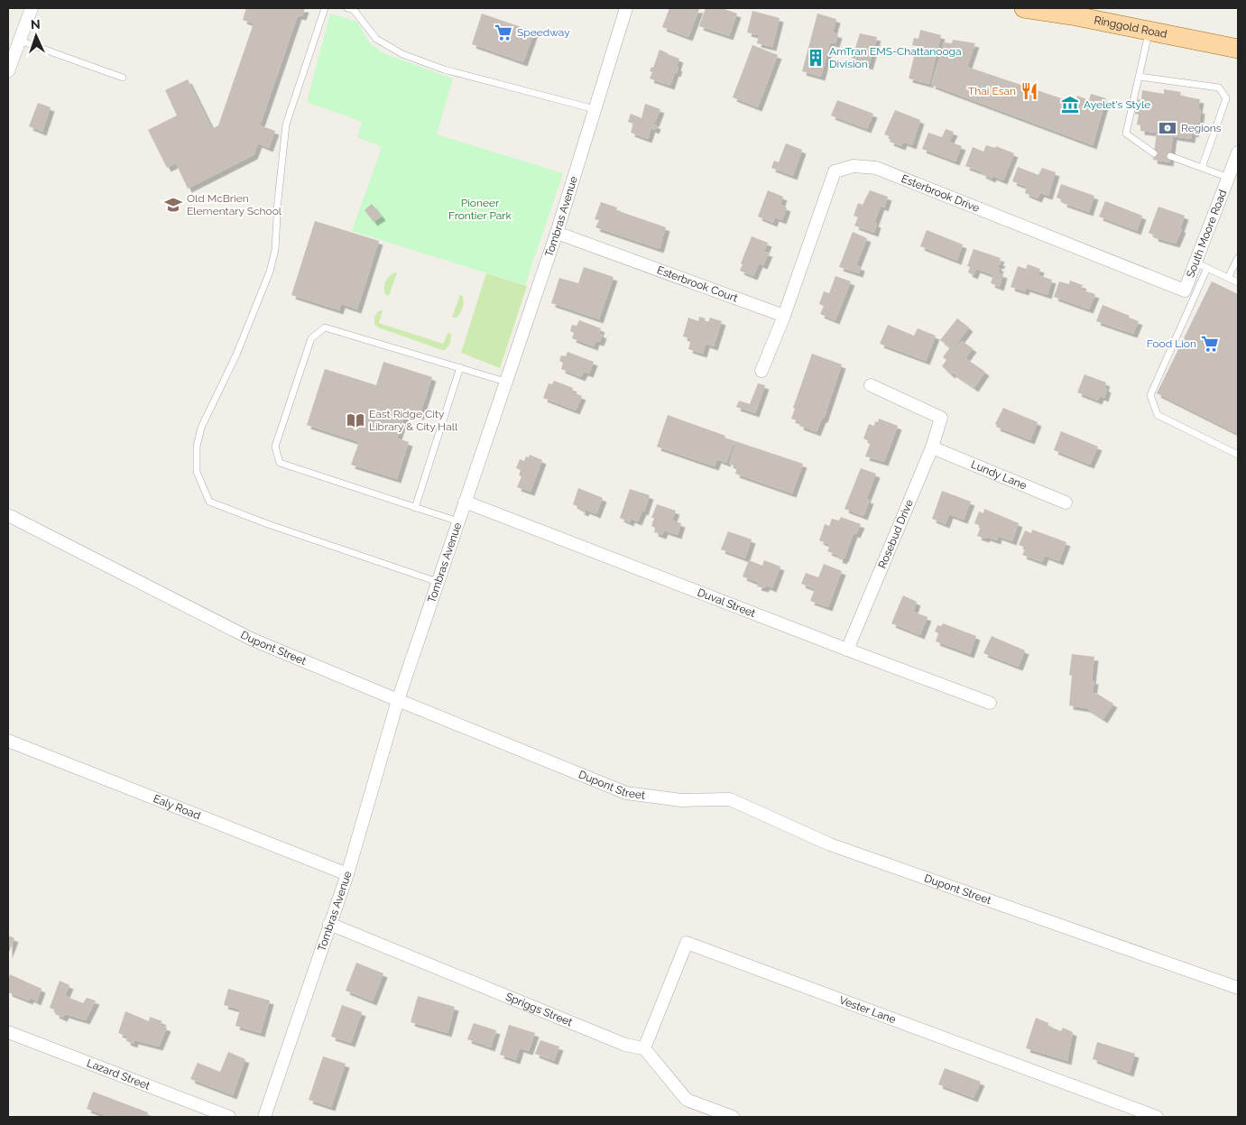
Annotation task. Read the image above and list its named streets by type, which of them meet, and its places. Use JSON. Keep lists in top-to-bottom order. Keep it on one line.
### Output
{"streets":{"main road":["Ringgold Road"],"street":["Esterbrook Drive","Tombras Avenue","South Moore Road","Esterbrook Court","Lundy Lane","Rosebud Drive","Duval Street","Dupont Street","Ealy Road","Spriggs Street","Vester Lane","Lazard Street"]},"crossings":[["Esterbrook Drive","South Moore Road"],["Esterbrook Drive","Esterbrook Court"],["Tombras Avenue","Esterbrook Court"],["Tombras Avenue","Duval Street"],["Tombras Avenue","Dupont Street"],["Tombras Avenue","Ealy Road"],["Tombras Avenue","Spriggs Street"],["Lundy Lane","Rosebud Drive"],["Rosebud Drive","Duval Street"],["Spriggs Street","Vester Lane"]],"parks":["Pioneer Frontier Park"],"places":{"supermarket":["Speedway","Food Lion"],"building":["AmTran EMS-Chattanooga Division"],"restaurant":["Thai Esan"],"museum":["Ayelet's Style"],"bank":["Regions"],"school or university":["Old McBrien Elementary School"],"library":["East Ridge City Library & City Hall"]},"north":"top"}
